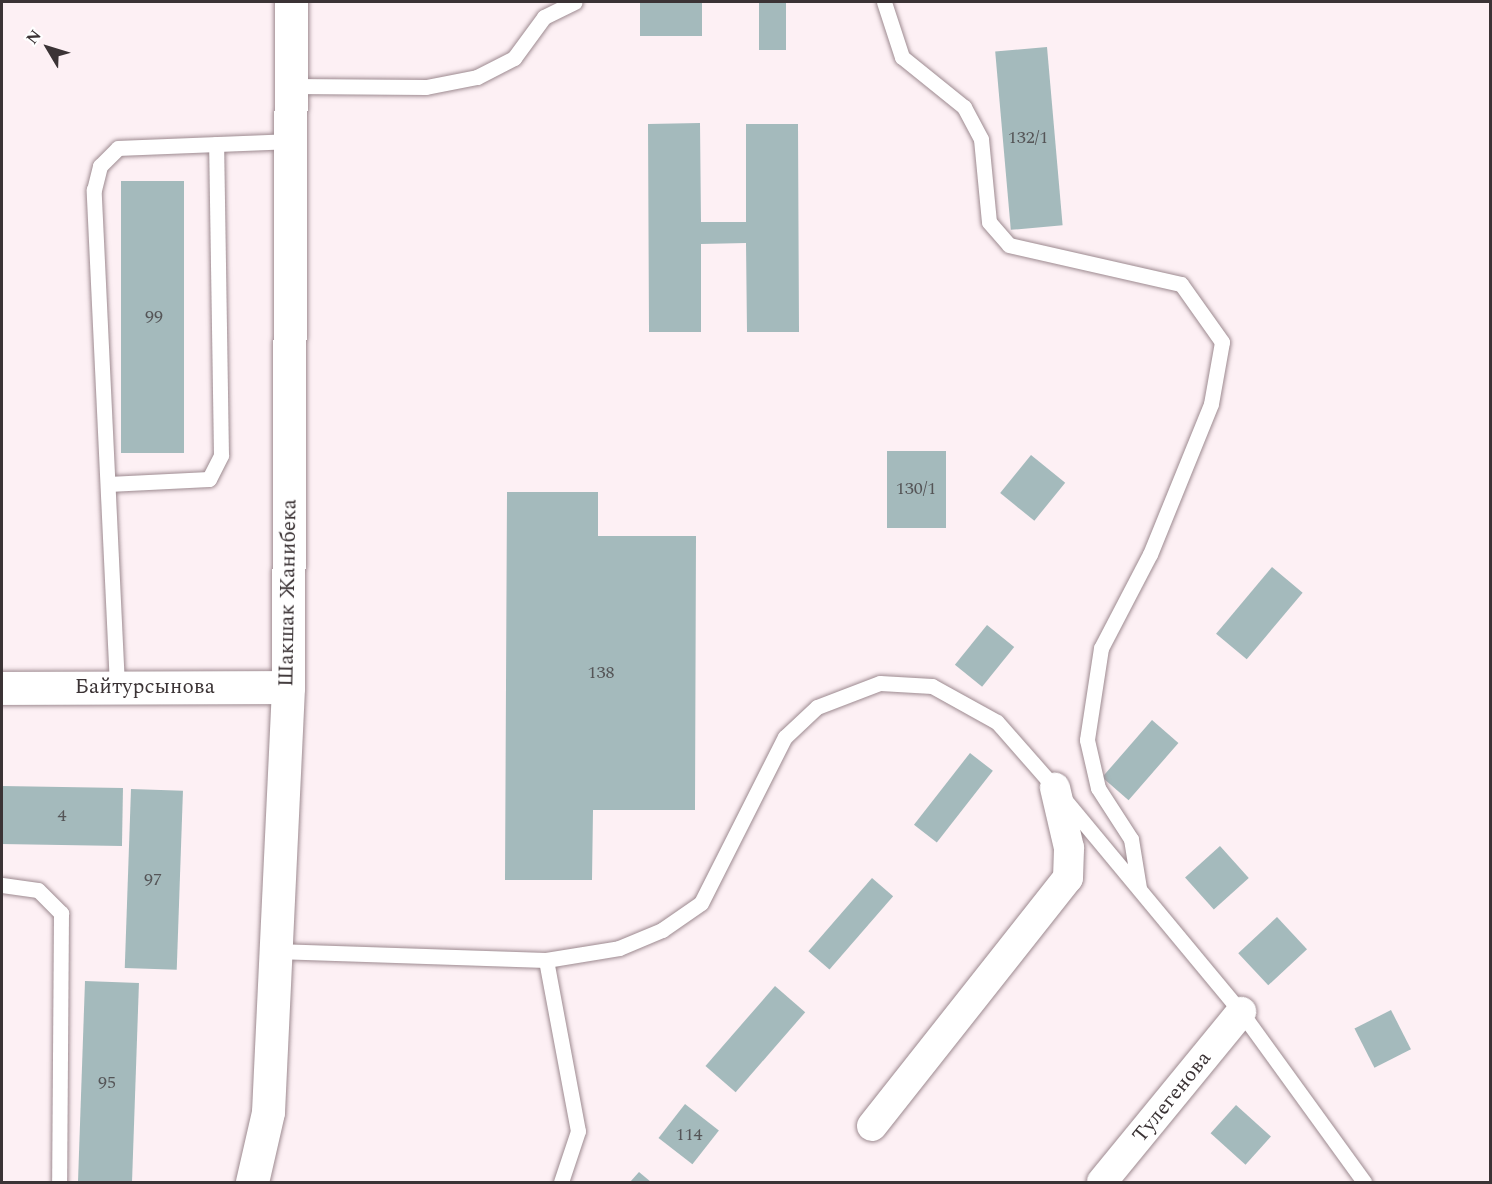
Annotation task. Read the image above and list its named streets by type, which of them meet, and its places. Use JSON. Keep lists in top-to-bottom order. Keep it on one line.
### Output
{"streets":{"main road":["Шакшак Жанибека","Байтурсынова"],"street":["Тулегенова"]},"crossings":[["Шакшак Жанибека","Байтурсынова"]],"house_numbers":["132/1","99","130/1","138","4","97","95","114"],"north":"top left"}
